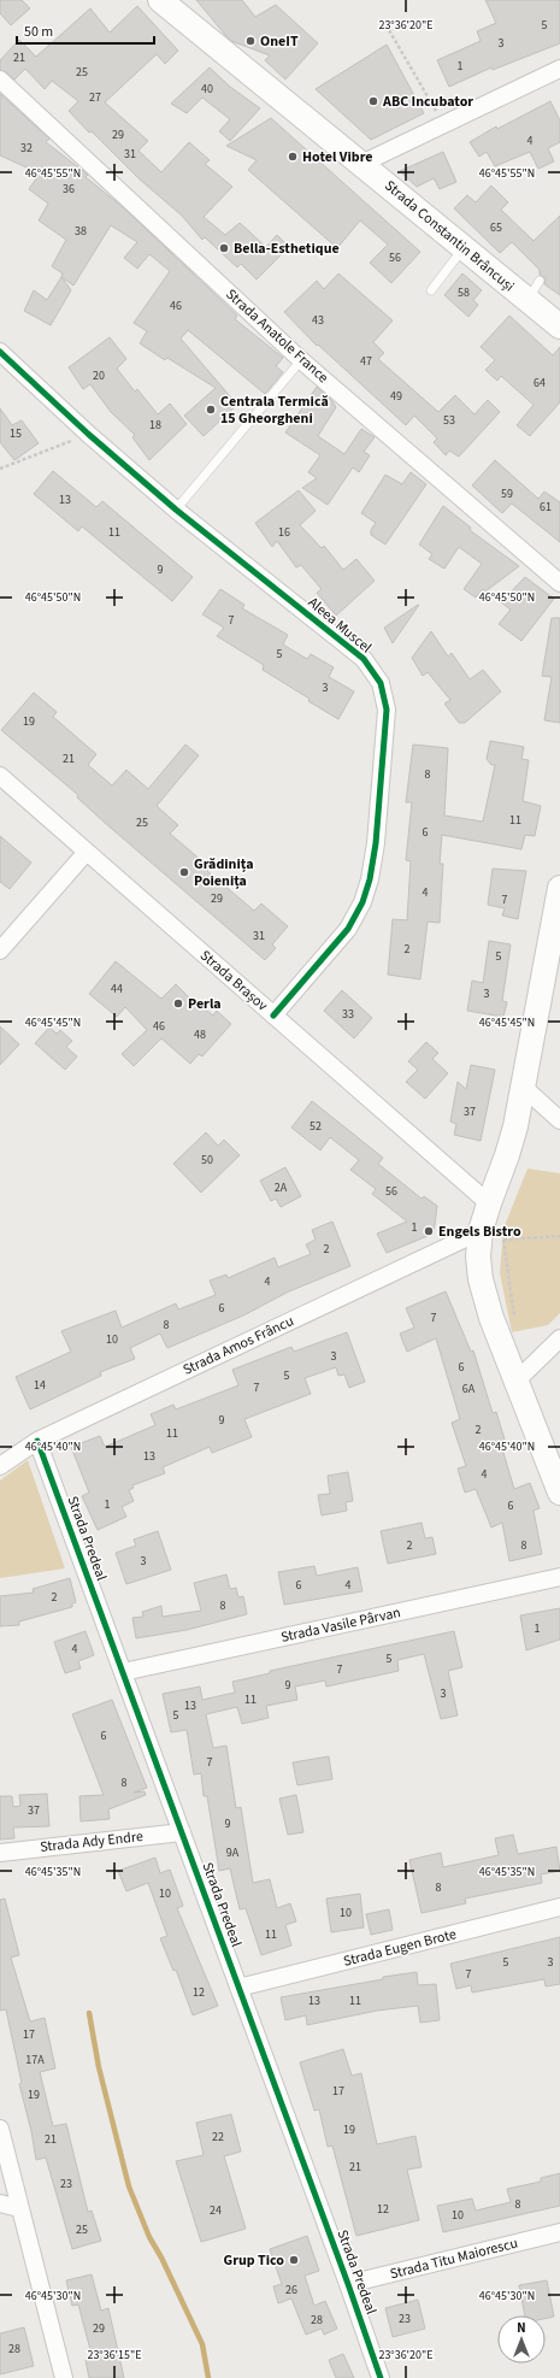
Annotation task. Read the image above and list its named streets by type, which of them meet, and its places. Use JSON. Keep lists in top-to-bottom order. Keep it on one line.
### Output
{"streets":{"main road":["Strada Constantin Brâncuși"],"street":["Strada Anatole France","Aleea Muscel","Strada Brașov","Strada Amos Frâncu","Strada Predeal","Strada Vasile Pârvan","Strada Ady Endre","Strada Eugen Brote","Strada Titu Maiorescu"]},"crossings":[["Aleea Muscel","Strada Brașov"],["Strada Amos Frâncu","Strada Predeal"],["Strada Predeal","Strada Vasile Pârvan"],["Strada Predeal","Strada Ady Endre"],["Strada Predeal","Strada Eugen Brote"],["Strada Predeal","Strada Titu Maiorescu"]],"places":["OneIT","ABC Incubator","Hotel Vibre","Bella-Esthetique","Centrala Termică 15 Gheorgheni","Grădinița Poienița","Perla","Engels Bistro","Grup Tico"],"house_numbers":["5","3","21","1","25","40","27","29","4","32","31","36","65","38","56","58","46","43","47","20","64","49","53","18","15","59","13","61","11","16","9","7","5","3","19","21","8","11","25","6","4","29","7","31","2","5","44","3","33","46","48","37","52","50","2A","56","1","2","4","6","7","8","10","3","6","5","14","7","6A","9","2","11","13","4","1","6","2","8","3","6","4","2","8","1","4","5","7","9","3","11","13","5","6","7","8","37","9","9A","8","10","10","11","5","3","7","12","13","11","17","17A","17","19","19","22","21","21","23","8","12","24","10","25","26","23","28","29","28"],"scale_bar":"50 m","north":"top","coordinates":["23°36'20\"E","46°45'55\"N","46°45'50\"N","46°45'45\"N","46°45'40\"N","46°45'35\"N","46°45'30\"N","23°36'15\"E"]}
